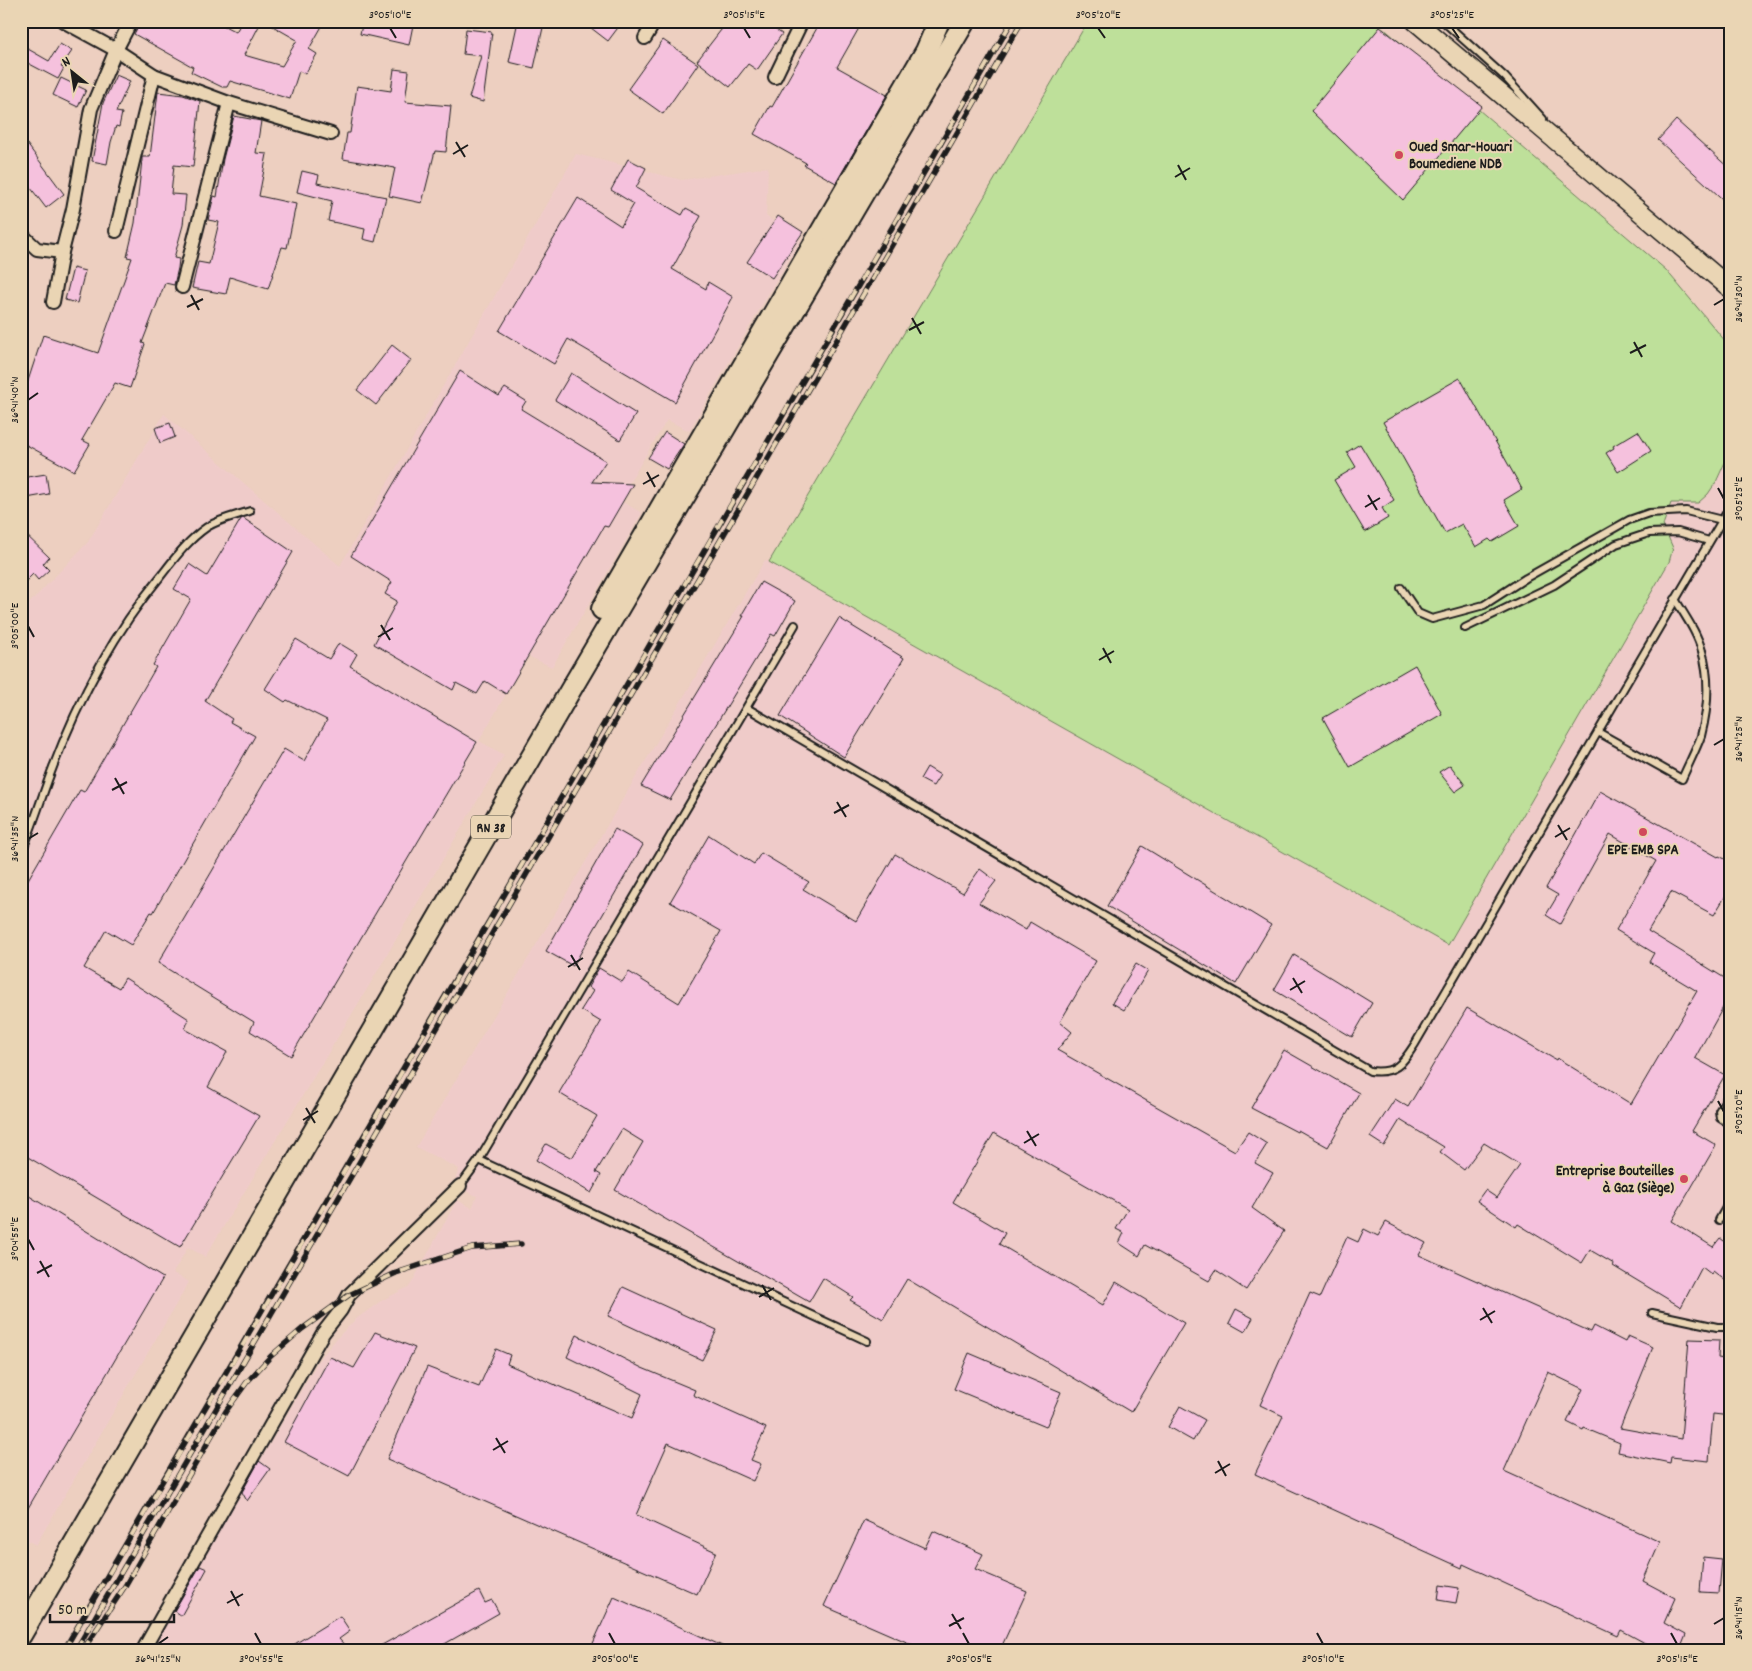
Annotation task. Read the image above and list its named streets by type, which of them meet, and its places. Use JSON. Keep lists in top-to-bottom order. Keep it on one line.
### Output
{"streets":{"main road":["RN 38"]},"places":["Oued Smar-Houari Boumediene NDB","EPE EMB SPA","Entreprise Bouteilles à Gaz (Siège)"],"scale_bar":"50 m","north":"top left","coordinates":["3°05'10\"E","3°05'15\"E","3°05'20\"E","3°05'25\"E","36°41'30\"N","36°41'40\"N","3°05'00\"E","36°41'25\"N","36°41'35\"N","3°04'55\"E","36°41'15\"N","3°05'05\"E"]}
